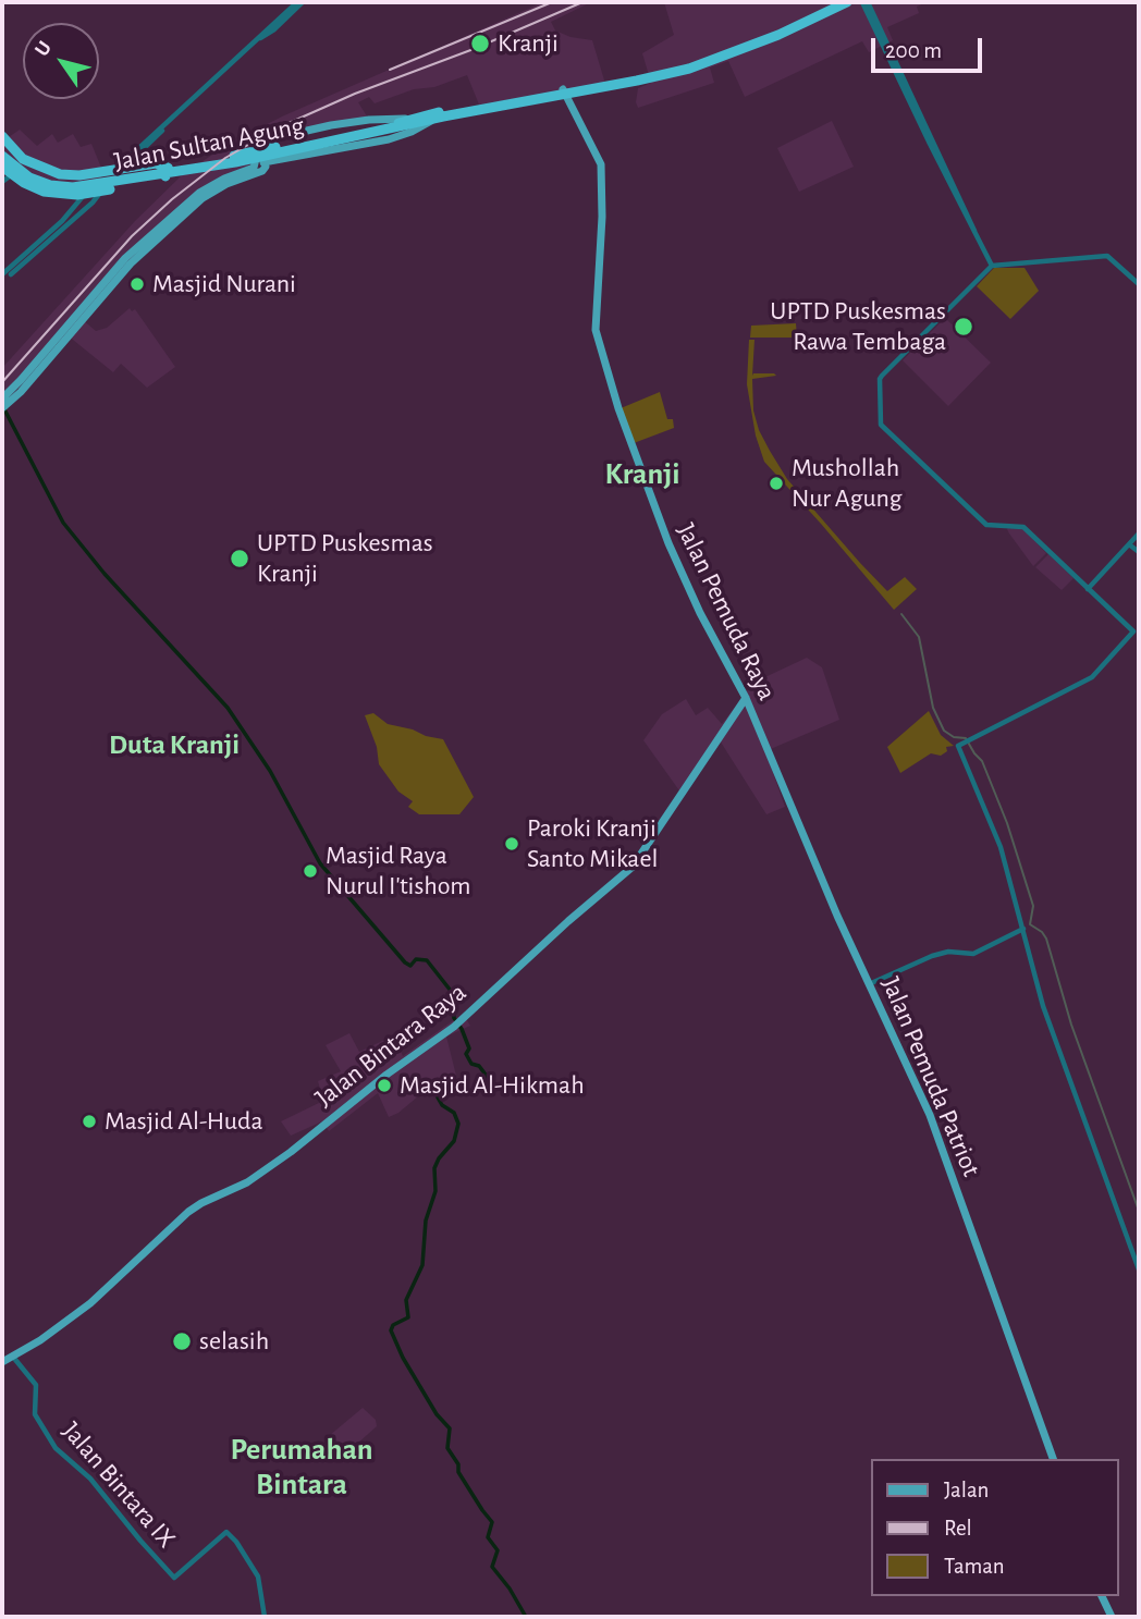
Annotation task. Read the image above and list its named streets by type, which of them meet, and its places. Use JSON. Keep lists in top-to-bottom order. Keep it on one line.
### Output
{"streets":{"highway":["Jalan Sultan Agung"],"main road":["Jalan Pemuda Raya","Jalan Bintara Raya","Jalan Pemuda Patriot"],"street":["Jalan Bintara IX"]},"crossings":[["Jalan Sultan Agung","Jalan Pemuda Raya"],["Jalan Pemuda Raya","Jalan Bintara Raya"],["Jalan Pemuda Raya","Jalan Pemuda Patriot"],["Jalan Bintara Raya","Jalan Bintara IX"]],"districts":["Kranji","Duta Kranji","Perumahan Bintara"],"places":["Kranji","Masjid Nurani","UPTD Puskesmas Rawa Tembaga","Mushollah Nur Agung","UPTD Puskesmas Kranji","Paroki Kranji Santo Mikael","Masjid Raya Nurul I'tishom","Masjid Al-Hikmah","Masjid Al-Huda","selasih"],"legend":["Jalan","Rel","Taman"],"scale_bar":"200 m","north":"top left"}
